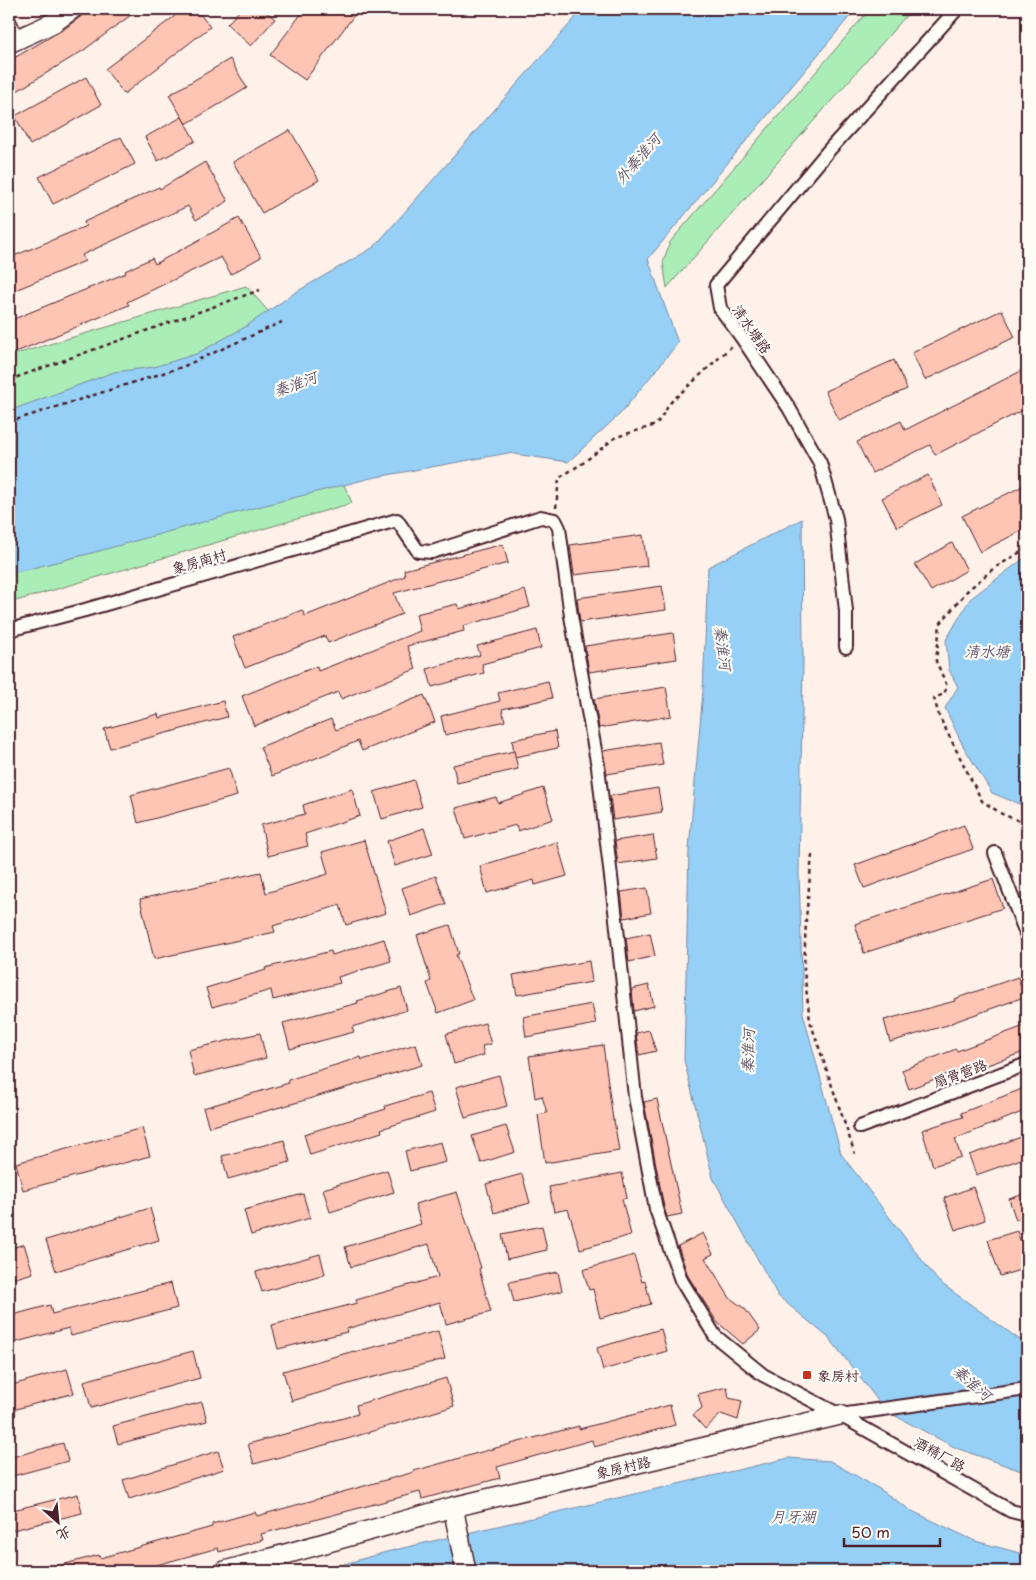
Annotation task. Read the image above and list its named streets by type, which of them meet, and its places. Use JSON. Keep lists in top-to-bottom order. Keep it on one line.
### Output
{"streets":{"street":["清水塘路","象房南村","扇骨营路","酒精厂路","象房村路"]},"crossings":[["象房南村","酒精厂路"],["酒精厂路","象房村路"]],"water":["外秦淮河","秦淮河","清水塘","月牙湖"],"places":{"transit":["象房村"]},"scale_bar":"50 m","north":"bottom right"}
